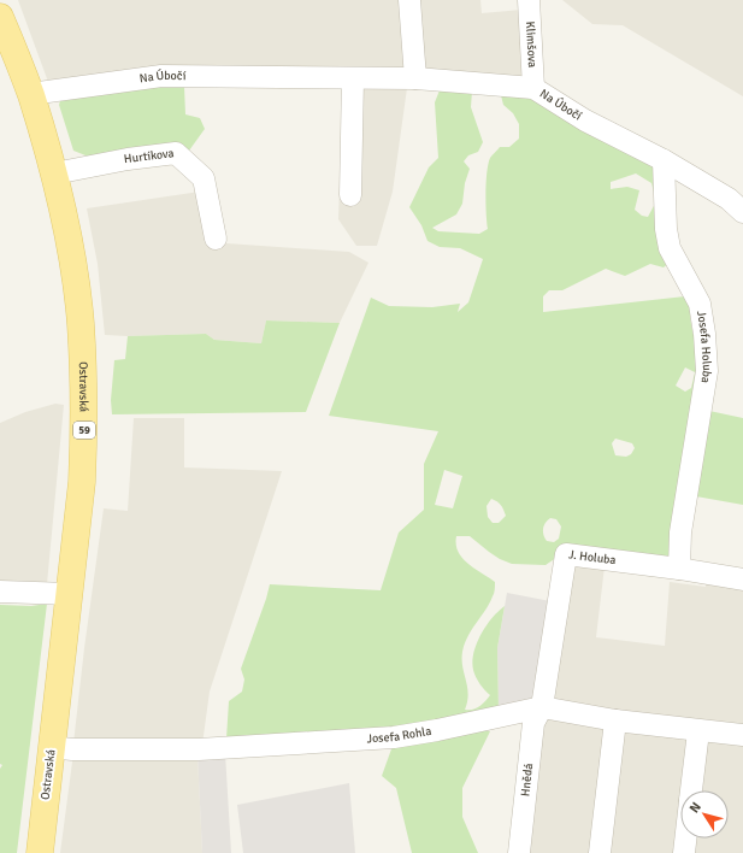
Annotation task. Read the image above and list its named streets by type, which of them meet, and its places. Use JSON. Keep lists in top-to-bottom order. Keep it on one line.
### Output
{"streets":{"main road":["Ostravská","59"],"street":["Klimšova","Na Úbočí","Hurtíkova","Josefa Holuba","J. Holuba","Josefa Rohla","Hnědá"]},"crossings":[["Klimšova","Na Úbočí"],["Na Úbočí","Josefa Holuba"],["Na Úbočí","Ostravská"],["Hurtíkova","Ostravská"],["Josefa Holuba","J. Holuba"],["Ostravská","Josefa Rohla"],["J. Holuba","Josefa Rohla"],["J. Holuba","Hnědá"],["Josefa Rohla","Hnědá"]],"north":"top left"}
